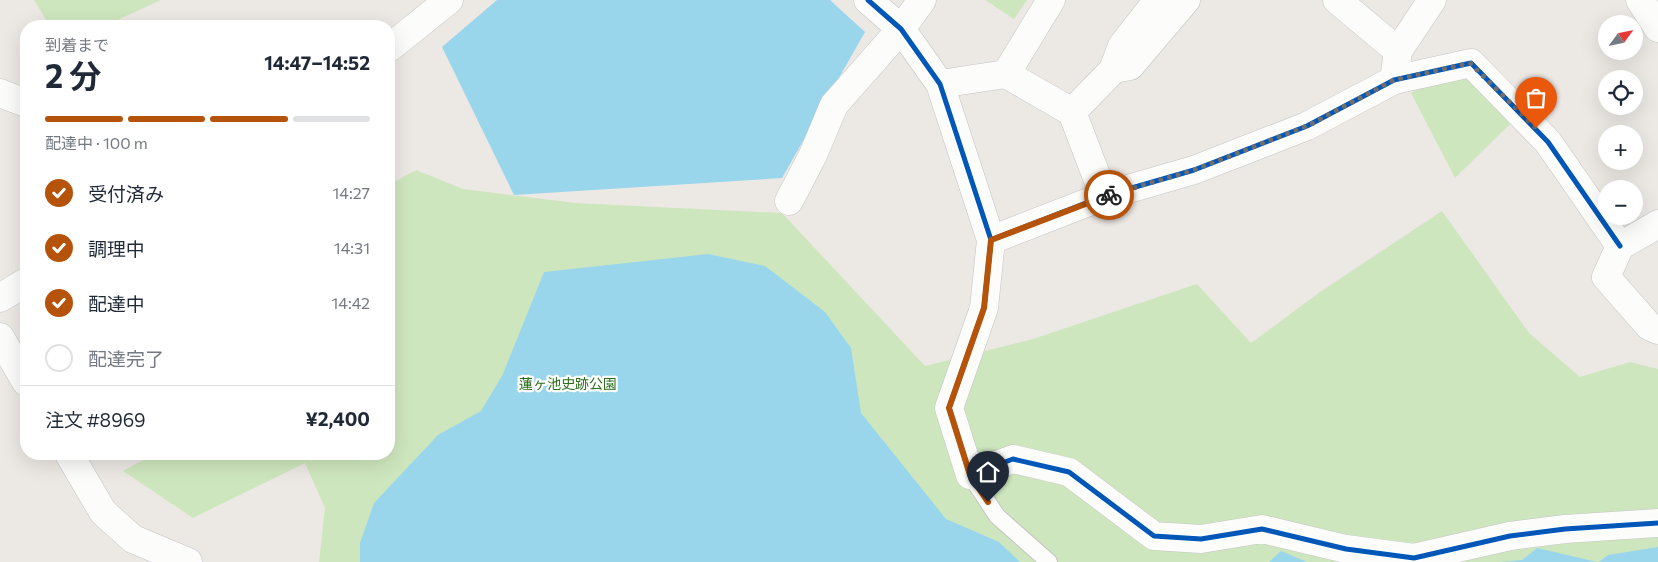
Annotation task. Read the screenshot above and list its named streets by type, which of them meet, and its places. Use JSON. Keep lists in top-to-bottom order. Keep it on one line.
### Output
{"parks":["蓮ヶ池史跡公園"],"north":"top right","page":{"map_buttons":["+","−"],"heading":["2 分","到着まで","14:47–14:52"],"panel":["注文 #8969","¥2,400"],"bar":"配達中 · 100 m","list":[["受付済み","14:27"],["調理中","14:31"],["配達中","14:42"],"配達完了"]}}
